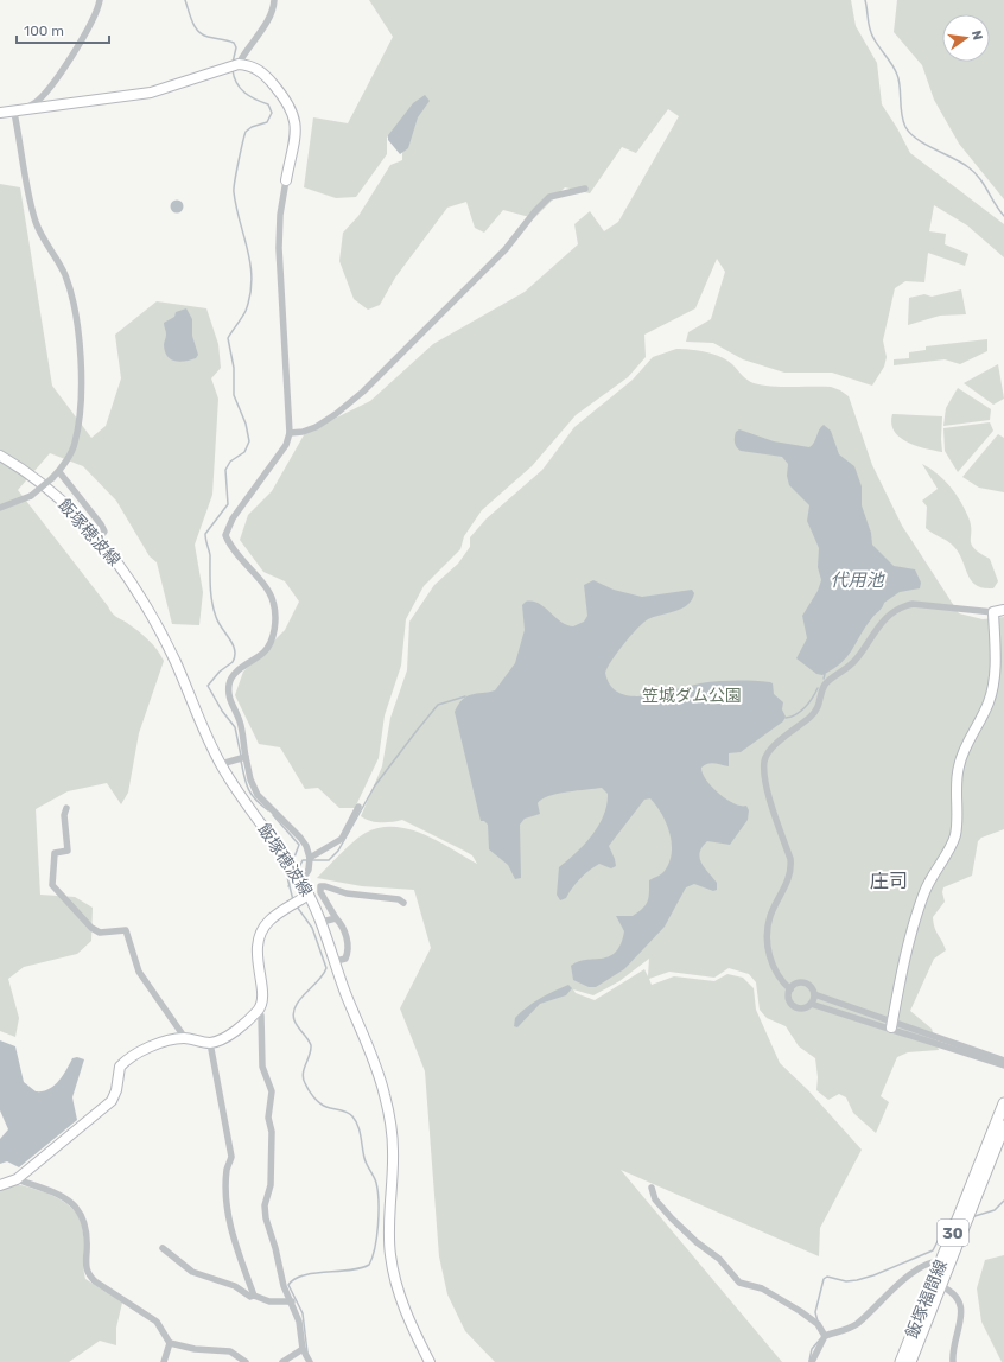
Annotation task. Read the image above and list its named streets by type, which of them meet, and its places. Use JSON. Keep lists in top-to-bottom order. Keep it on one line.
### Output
{"streets":{"main road":["30","飯塚福間線"],"street":["飯塚穂波線"]},"districts":["庄司"],"water":["代用池"],"parks":["笠城ダム公園"],"scale_bar":"100 m","north":"right"}
